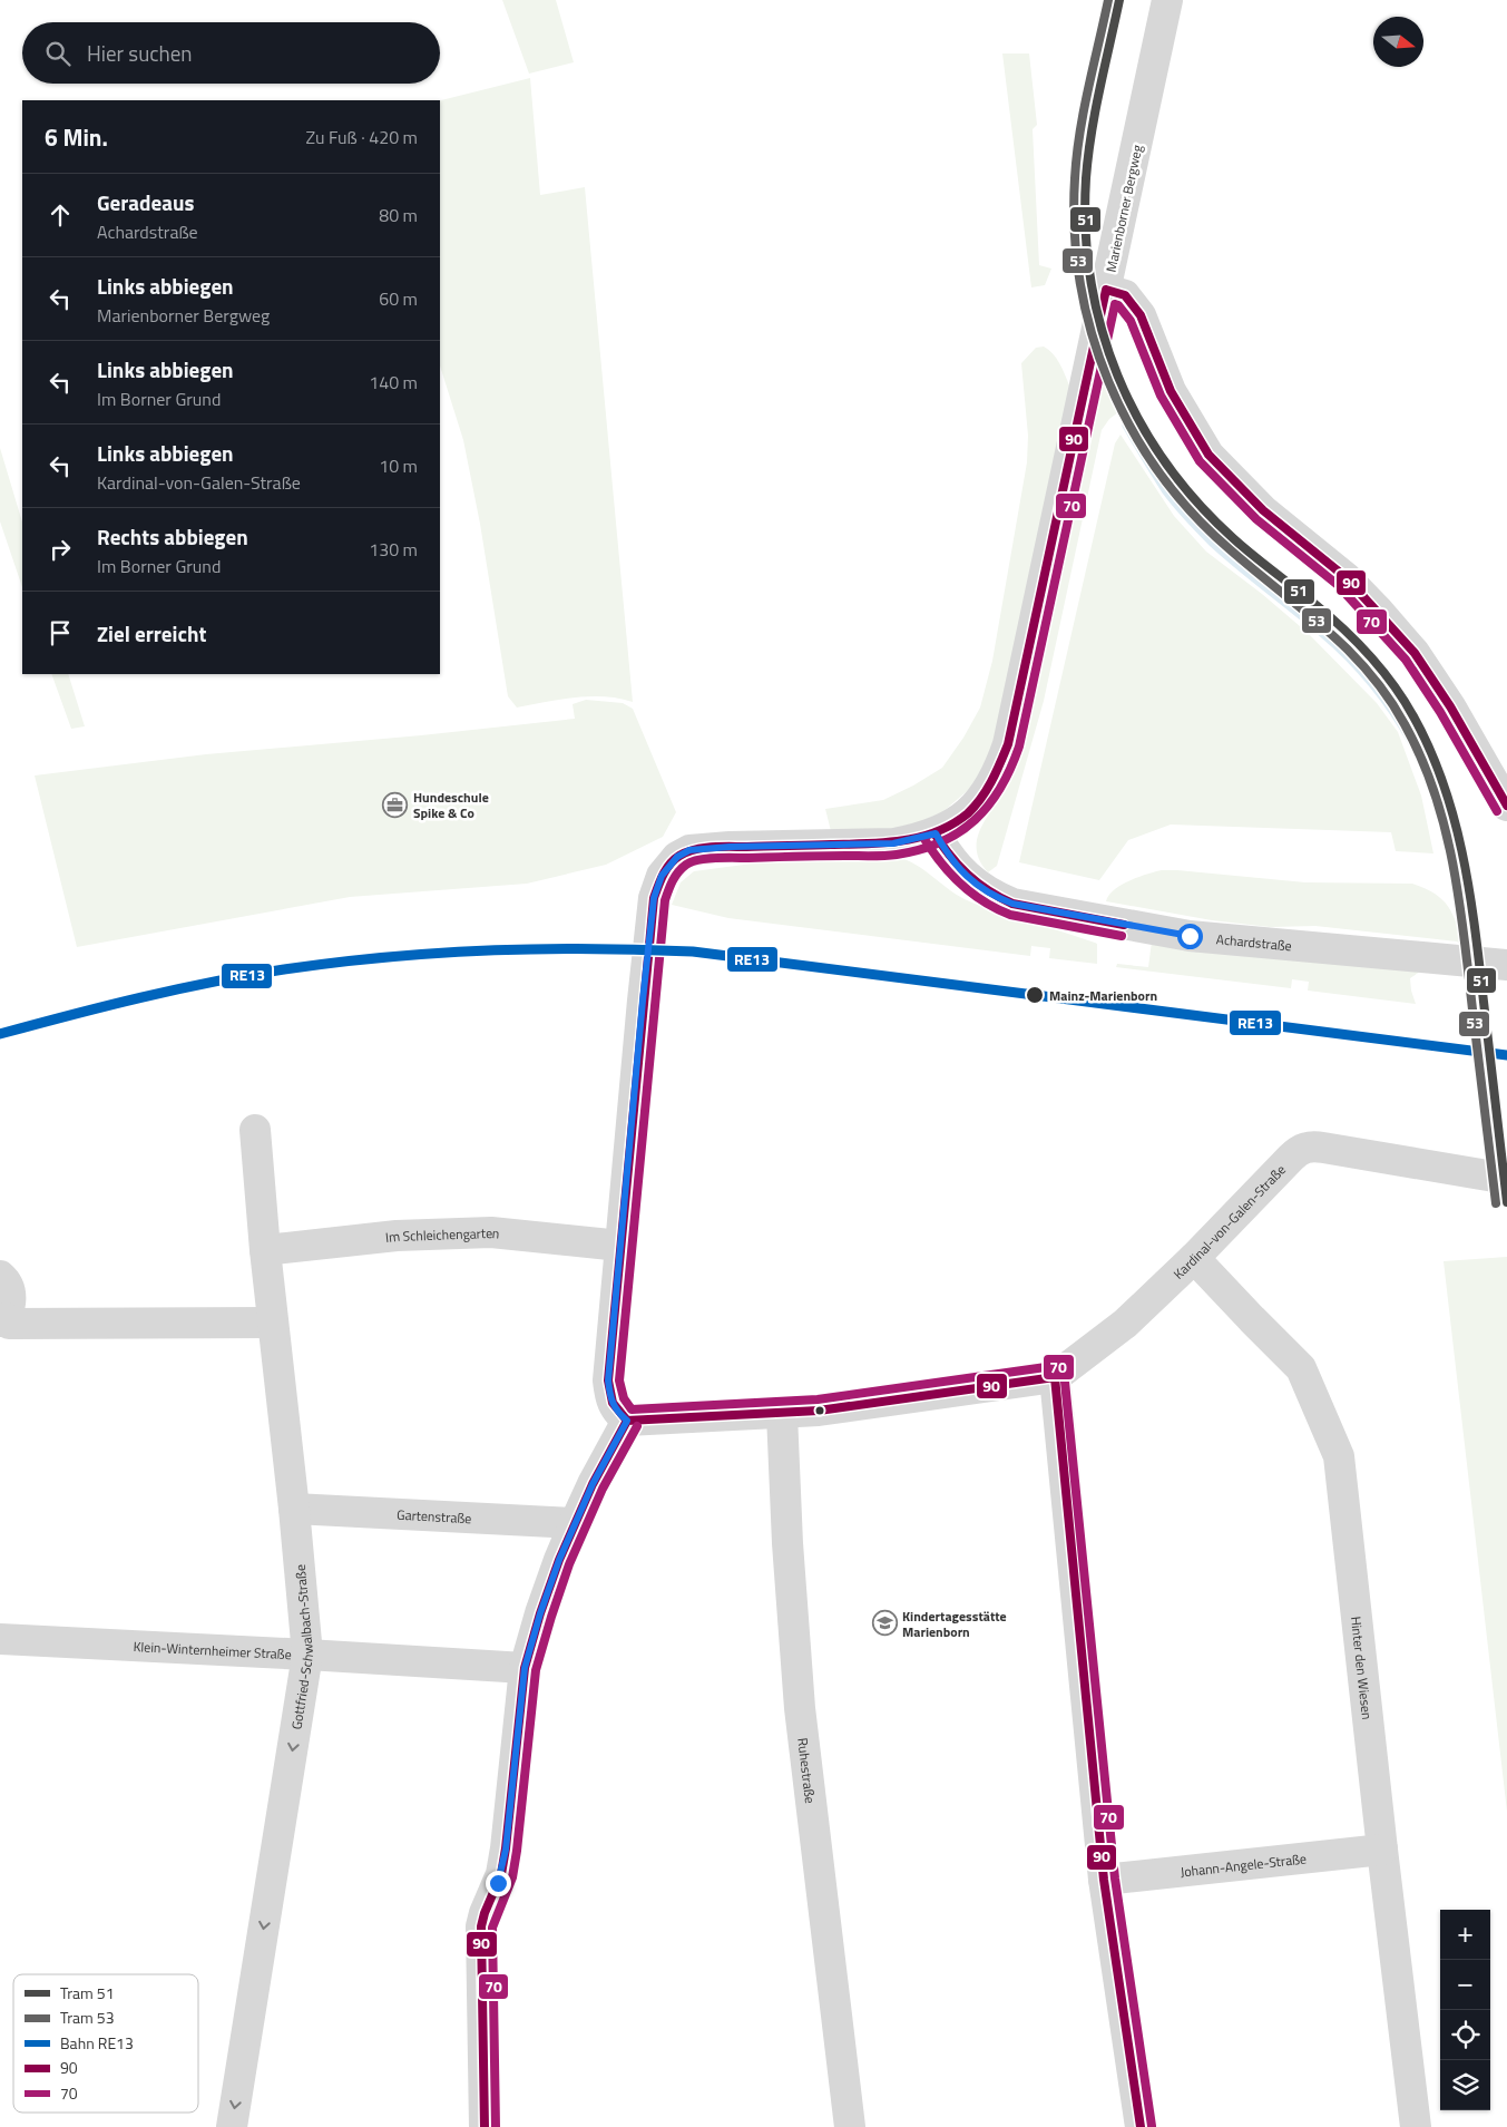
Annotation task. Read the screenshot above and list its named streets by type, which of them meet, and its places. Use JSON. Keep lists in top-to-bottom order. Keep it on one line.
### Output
{"streets":{"street":["Marienborner Bergweg","Achardstraße","Kardinal-von-Galen-Straße","Im Schleichengarten","Gartenstraße","Gottfried-Schwalbach-Straße","Klein-Winternheimer Straße","Hinter den Wiesen","Ruhestraße","Johann-Angele-Straße"]},"crossings":[["Marienborner Bergweg","Achardstraße"],["Marienborner Bergweg","Im Schleichengarten"],["Kardinal-von-Galen-Straße","Hinter den Wiesen"],["Kardinal-von-Galen-Straße","Ruhestraße"],["Im Schleichengarten","Gottfried-Schwalbach-Straße"],["Gartenstraße","Gottfried-Schwalbach-Straße"],["Gottfried-Schwalbach-Straße","Klein-Winternheimer Straße"],["Hinter den Wiesen","Johann-Angele-Straße"]],"places":{"office":["Hundeschule Spike & Co"],"other":["Mainz-Marienborn"],"school or university":["Kindertagesstätte Marienborn"]},"lines":["tram line 51","tram line 53","transit line 90","transit line 70","rail line RE13"],"legend":["Tram 51","Tram 53","Bahn RE13","90","70"],"north":"right","page":{"search":"Hier suchen","heading":["6 Min.","Zu Fuß · 420 m"],"list":[["Geradeaus","Achardstraße","80 m"],["Links abbiegen","Marienborner Bergweg","60 m"],["Links abbiegen","Im Borner Grund","140 m"],["Links abbiegen","Kardinal-von-Galen-Straße","10 m"],["Rechts abbiegen","Im Borner Grund","130 m"],"Ziel erreicht"],"map_buttons":["+","−"]}}
